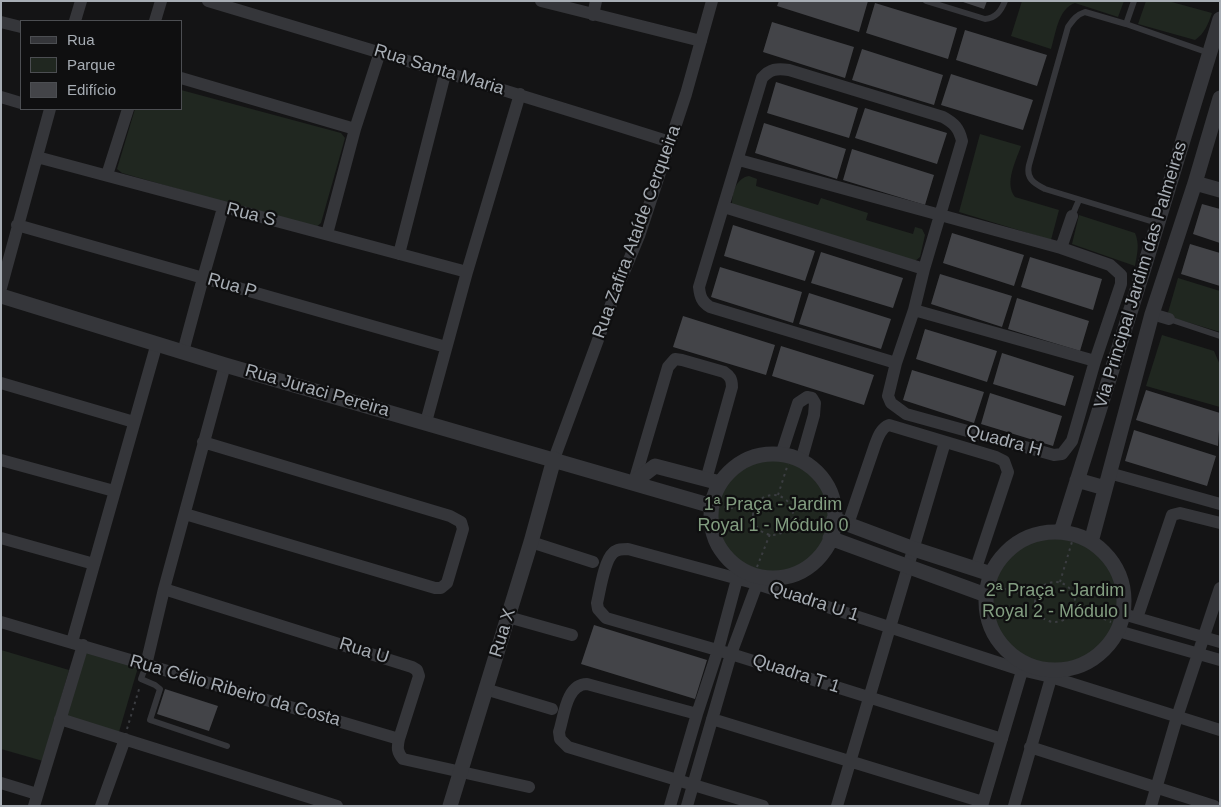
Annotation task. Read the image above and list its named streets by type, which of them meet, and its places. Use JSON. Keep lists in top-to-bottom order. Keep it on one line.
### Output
{"streets":{"street":["Rua Santa Maria","Rua S","Rua Zafira Ataíde Cerqueira","Via Principal Jardim das Palmeiras","Rua P","Rua Juraci Pereira","Quadra H","Quadra U 1","Rua X","Rua U","Quadra T 1","Rua Célio Ribeiro da Costa"]},"crossings":[["Rua Santa Maria","Rua Zafira Ataíde Cerqueira"],["Rua Zafira Ataíde Cerqueira","Rua Juraci Pereira"],["Rua Zafira Ataíde Cerqueira","Rua X"],["Rua Juraci Pereira","Rua X"],["Rua U","Rua Célio Ribeiro da Costa"]],"parks":["1ª Praça - Jardim Royal 1 - Módulo 0","2ª Praça - Jardim Royal 2 - Módulo I"],"legend":["Rua","Parque","Edifício"]}
